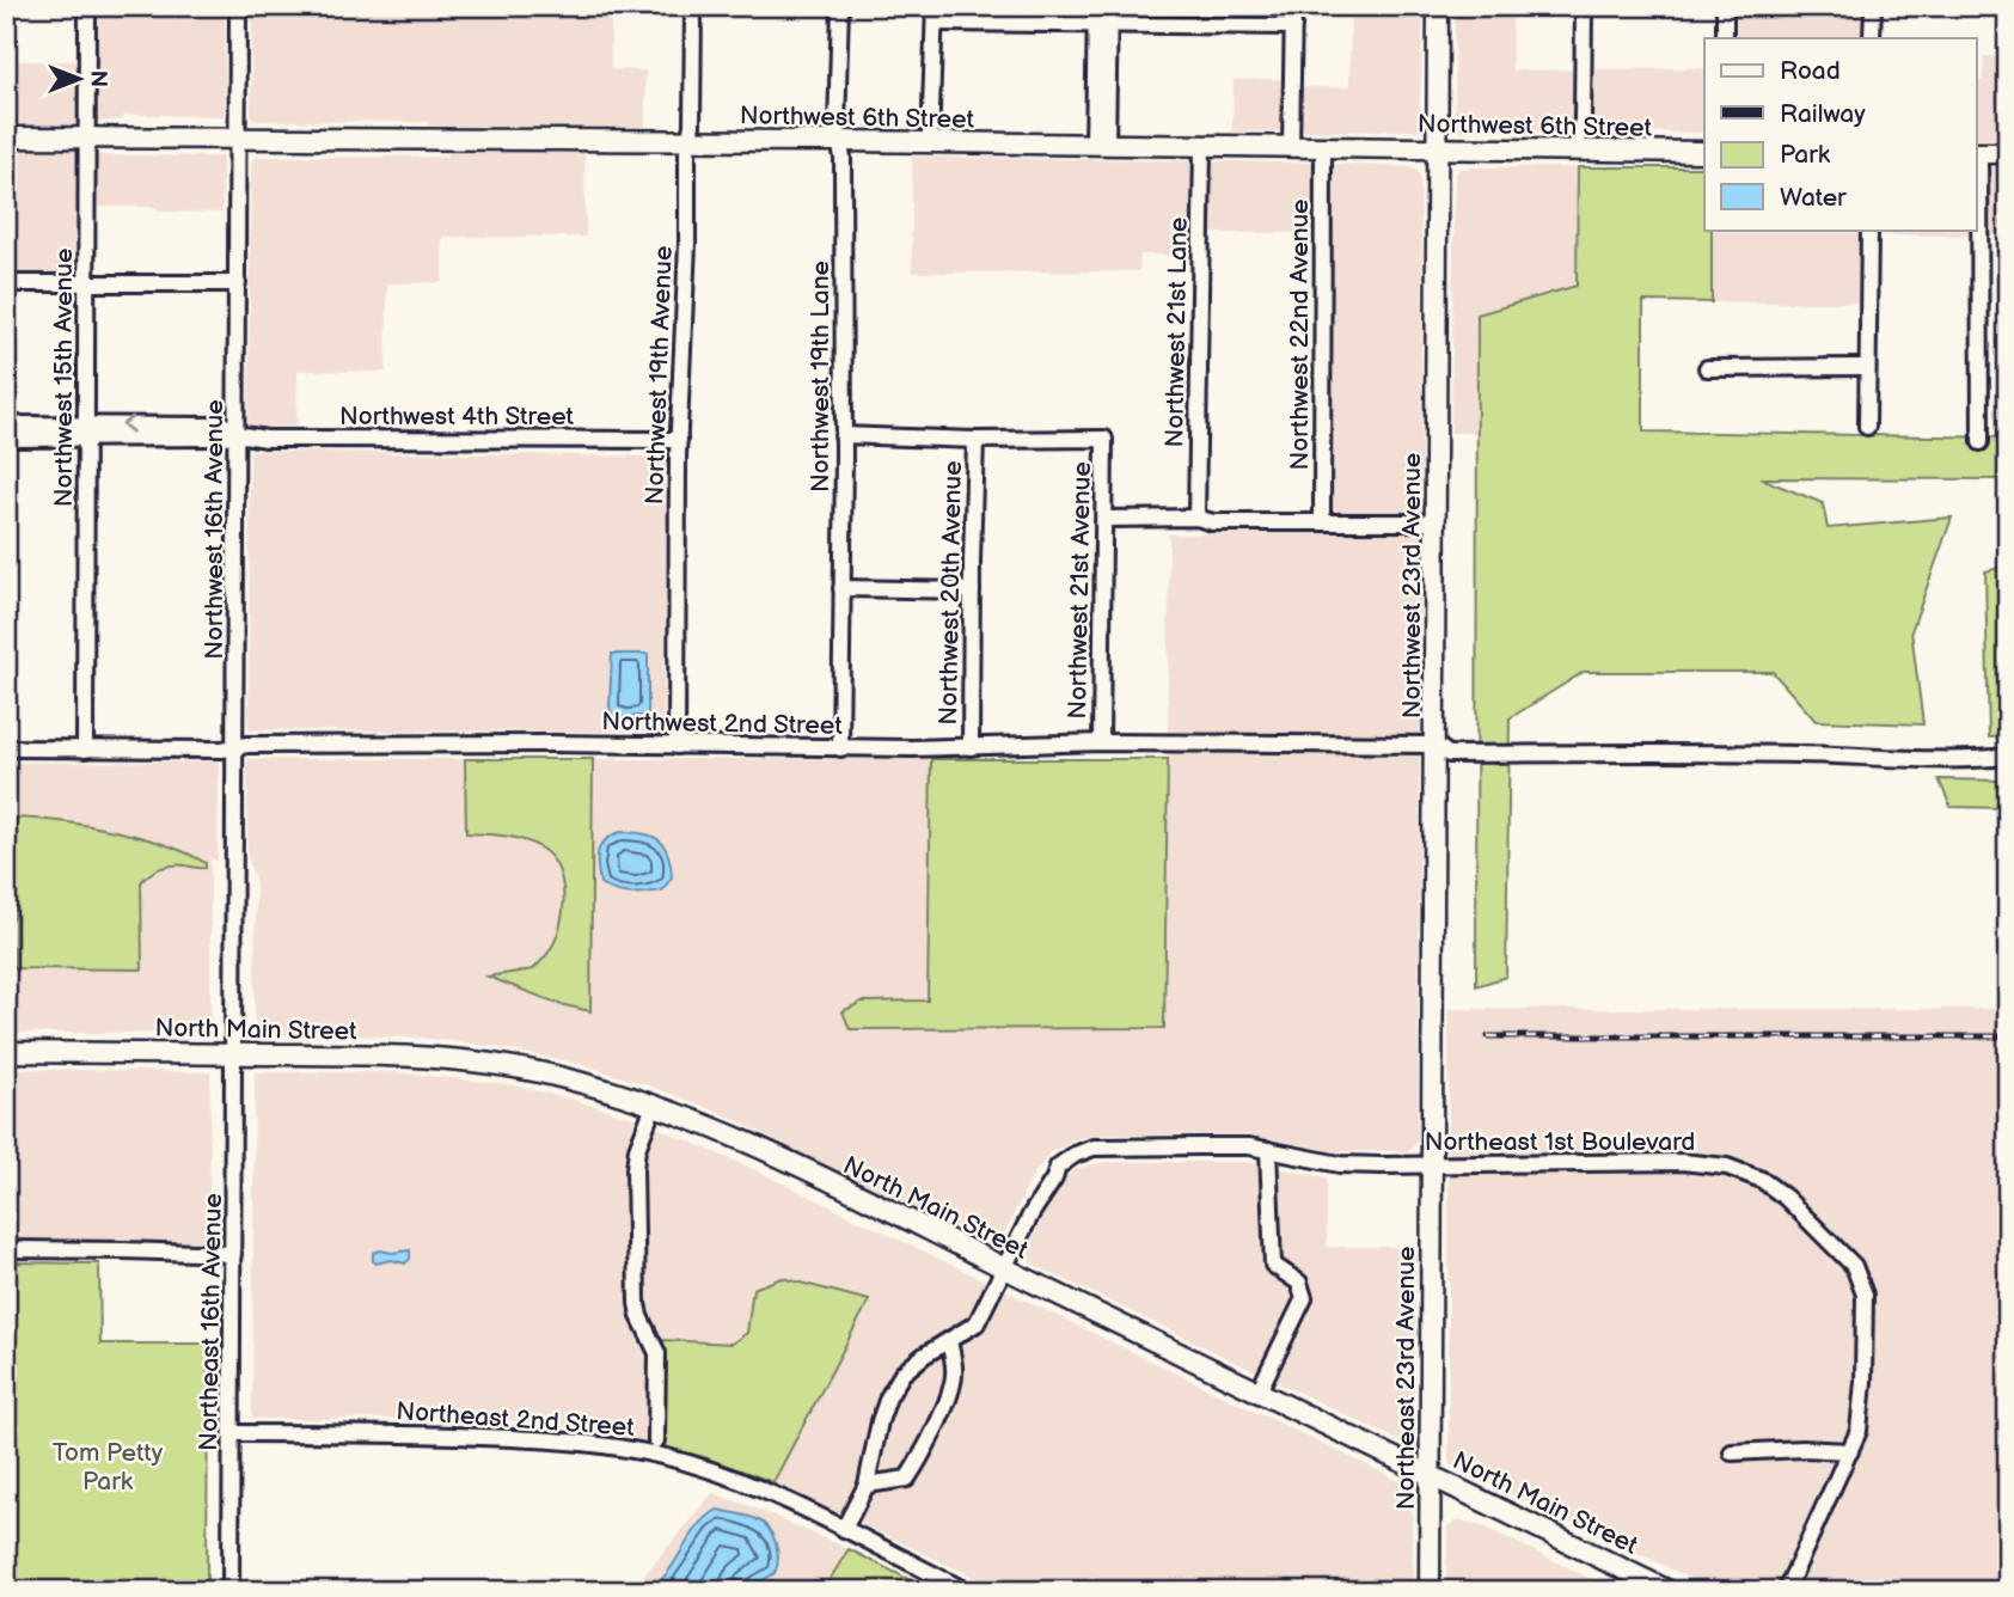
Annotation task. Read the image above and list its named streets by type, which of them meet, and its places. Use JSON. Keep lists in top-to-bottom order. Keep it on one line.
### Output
{"streets":{"main road":["Northwest 6th Street","Northwest 23rd Avenue","North Main Street","Northeast 23rd Avenue"],"street":["Northwest 21st Lane","Northwest 22nd Avenue","Northwest 19th Avenue","Northwest 19th Lane","Northwest 15th Avenue","Northwest 4th Street","Northwest 16th Avenue","Northwest 21st Avenue","Northwest 20th Avenue","Northwest 2nd Street","Northeast 1st Boulevard","Northeast 16th Avenue","Northeast 2nd Street"]},"crossings":[["Northwest 6th Street","Northwest 21st Lane"],["Northwest 6th Street","Northwest 22nd Avenue"],["Northwest 6th Street","Northwest 19th Avenue"],["Northwest 6th Street","Northwest 19th Lane"],["Northwest 6th Street","Northwest 15th Avenue"],["Northwest 6th Street","Northwest 16th Avenue"],["Northwest 6th Street","Northwest 23rd Avenue"],["Northwest 19th Avenue","Northwest 4th Street"],["Northwest 19th Avenue","Northwest 2nd Street"],["Northwest 19th Lane","Northwest 2nd Street"],["Northwest 15th Avenue","Northwest 4th Street"],["Northwest 15th Avenue","Northwest 2nd Street"],["Northwest 4th Street","Northwest 16th Avenue"],["Northwest 16th Avenue","Northwest 2nd Street"],["Northwest 16th Avenue","North Main Street"],["Northwest 16th Avenue","Northeast 16th Avenue"],["Northwest 23rd Avenue","Northwest 2nd Street"],["Northwest 23rd Avenue","Northeast 1st Boulevard"],["Northwest 23rd Avenue","Northeast 23rd Avenue"],["Northwest 21st Avenue","Northwest 20th Avenue"],["Northwest 21st Avenue","Northwest 2nd Street"],["Northwest 20th Avenue","Northwest 2nd Street"],["North Main Street","Northeast 1st Boulevard"],["North Main Street","Northeast 16th Avenue"],["North Main Street","Northeast 23rd Avenue"],["Northeast 1st Boulevard","Northeast 23rd Avenue"],["Northeast 1st Boulevard","Northeast 2nd Street"],["Northeast 16th Avenue","Northeast 2nd Street"]],"parks":["Tom Petty Park"],"legend":["Road","Railway","Park","Water"],"north":"right"}
